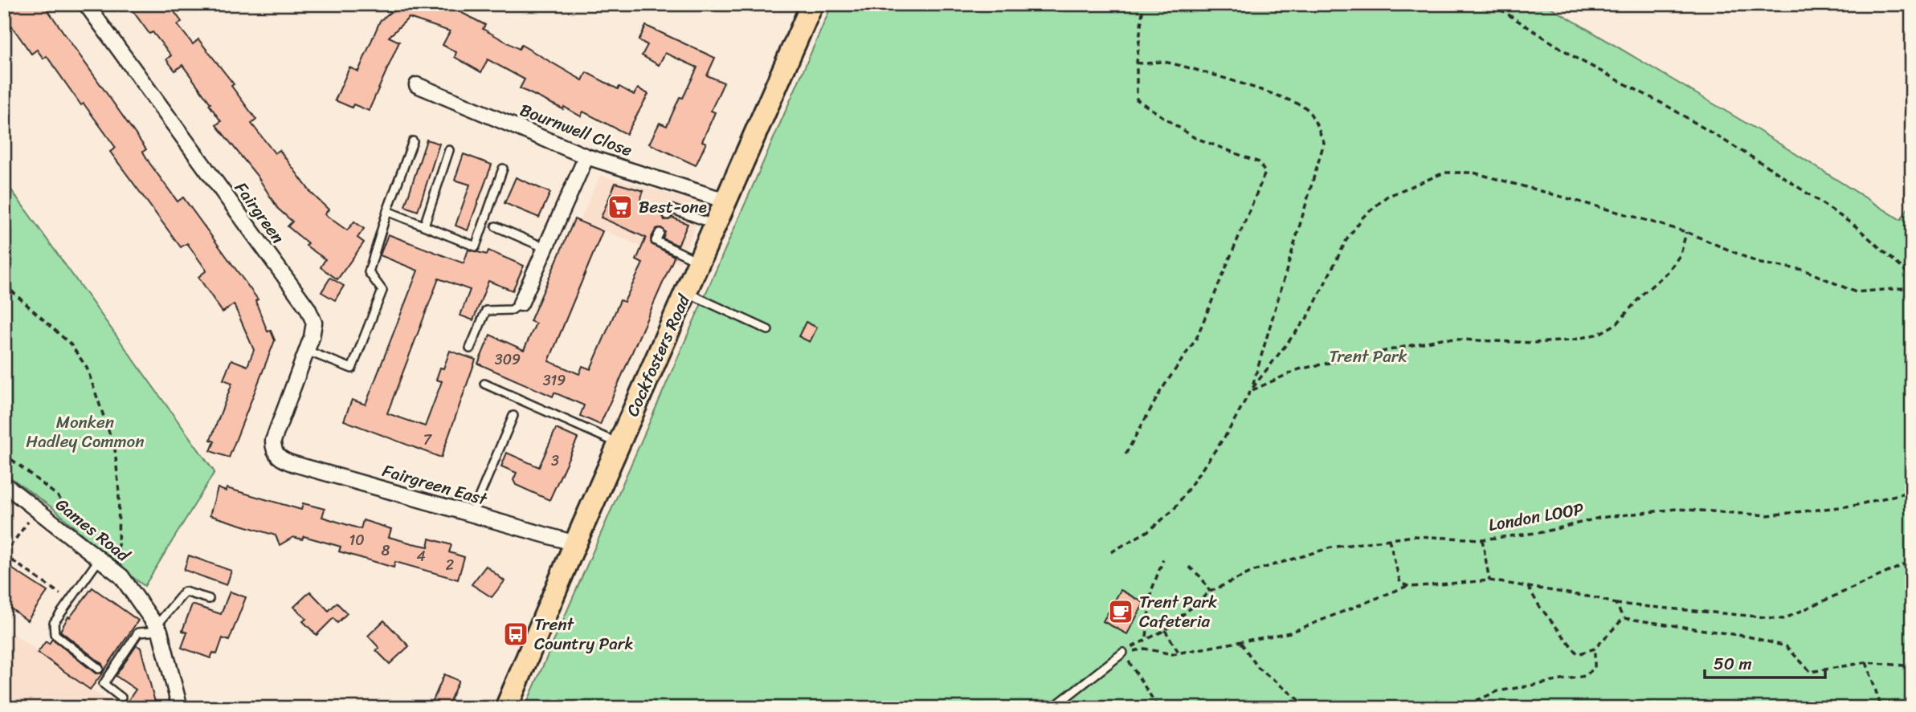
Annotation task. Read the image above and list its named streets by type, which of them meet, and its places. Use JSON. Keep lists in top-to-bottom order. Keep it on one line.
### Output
{"streets":{"main road":["Cockfosters Road"],"street":["Bournwell Close","Fairgreen","Fairgreen East","Games Road"],"path":["London LOOP"]},"crossings":[["Bournwell Close","Cockfosters Road"],["Fairgreen","Fairgreen East"],["Cockfosters Road","Fairgreen East"]],"parks":["Trent Park","Monken Hadley Common"],"places":{"supermarket":["Best-one"],"cafe":["Trent Park Cafeteria"],"bus stop":["Trent Country Park"]},"house_numbers":["309","319","7","3","10","8","4","2"],"scale_bar":"50 m"}
